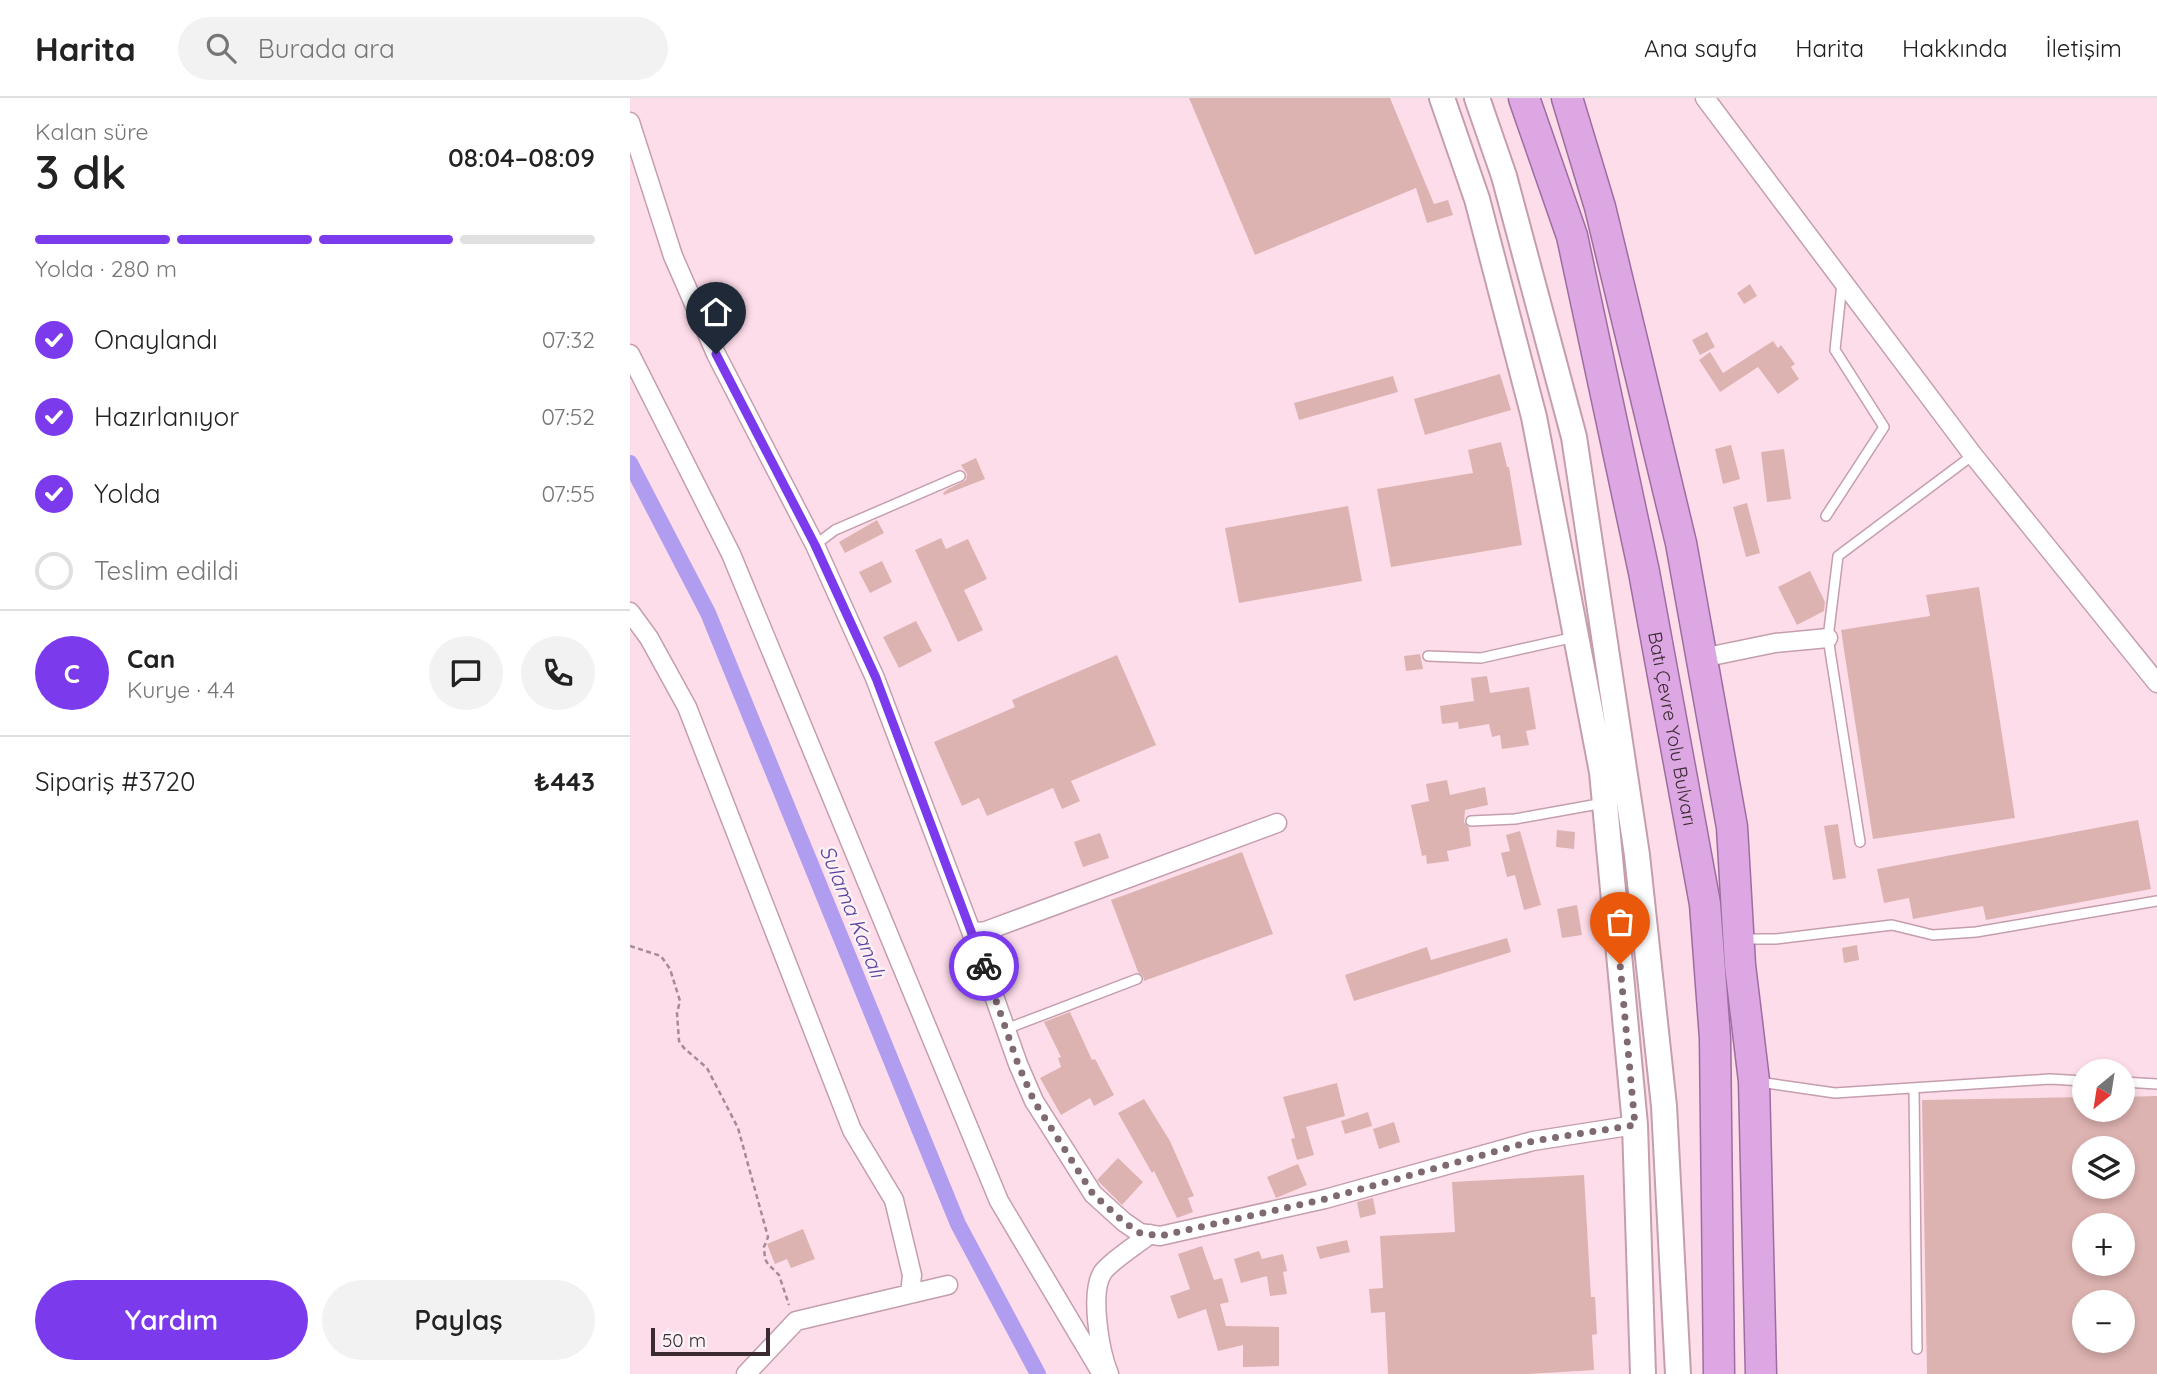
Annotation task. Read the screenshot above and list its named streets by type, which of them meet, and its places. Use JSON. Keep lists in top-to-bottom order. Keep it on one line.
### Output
{"streets":{"highway":["Batı Çevre Yolu Bulvarı"]},"water":["Sulama Kanalı"],"scale_bar":"50 m","north":"bottom left","page":{"header":"Harita","search":"Burada ara","nav":["Ana sayfa","Harita","Hakkında","İletişim"],"heading":["3 dk","Kalan süre","08:04–08:09"],"panel":["Can","Kurye · 4.4","Sipariş #3720","₺443"],"bar":"Yolda · 280 m","list":[["Onaylandı","07:32"],["Hazırlanıyor","07:52"],["Yolda","07:55"],"Teslim edildi"],"round":"C","map_buttons":["+","−"],"buttons":["Yardım","Paylaş"],"scale":"50 m"}}
